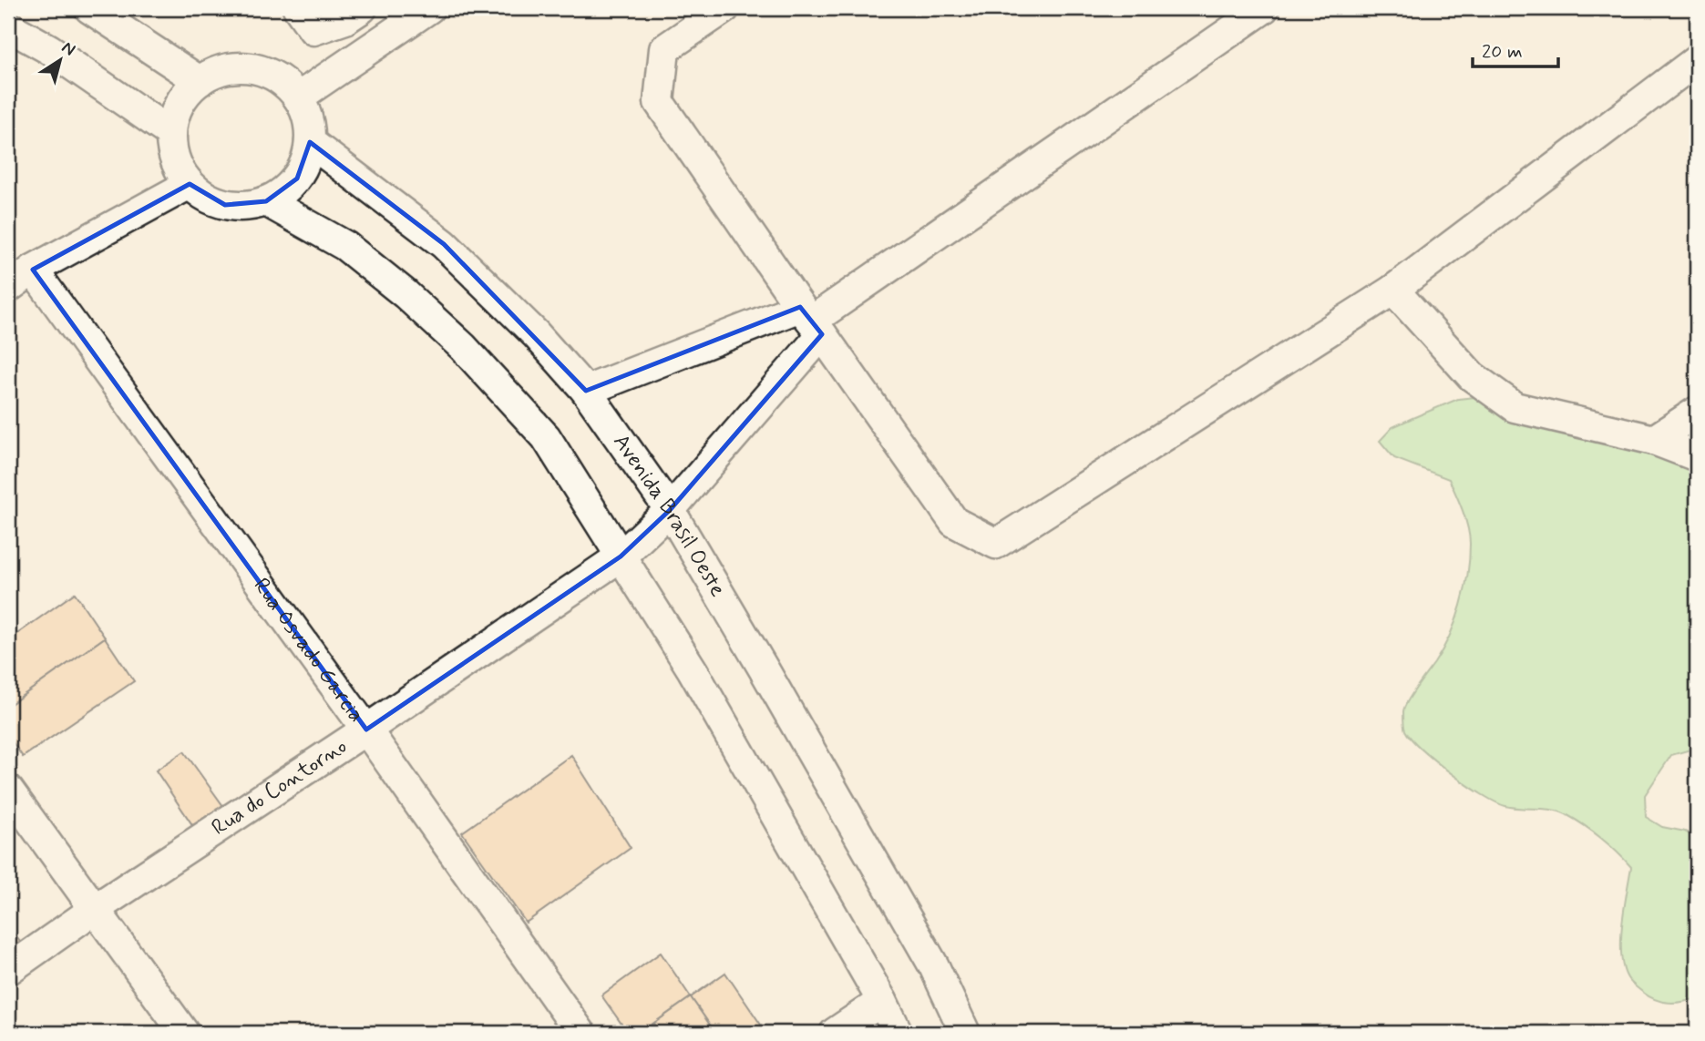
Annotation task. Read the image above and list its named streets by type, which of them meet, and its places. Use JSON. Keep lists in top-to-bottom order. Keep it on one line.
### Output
{"streets":{"street":["Avenida Brasil Oeste","Rua Osvado Garcia","Rua do Contorno"]},"crossings":[["Avenida Brasil Oeste","Rua do Contorno"],["Rua Osvado Garcia","Rua do Contorno"]],"scale_bar":"20 m","north":"top right"}
